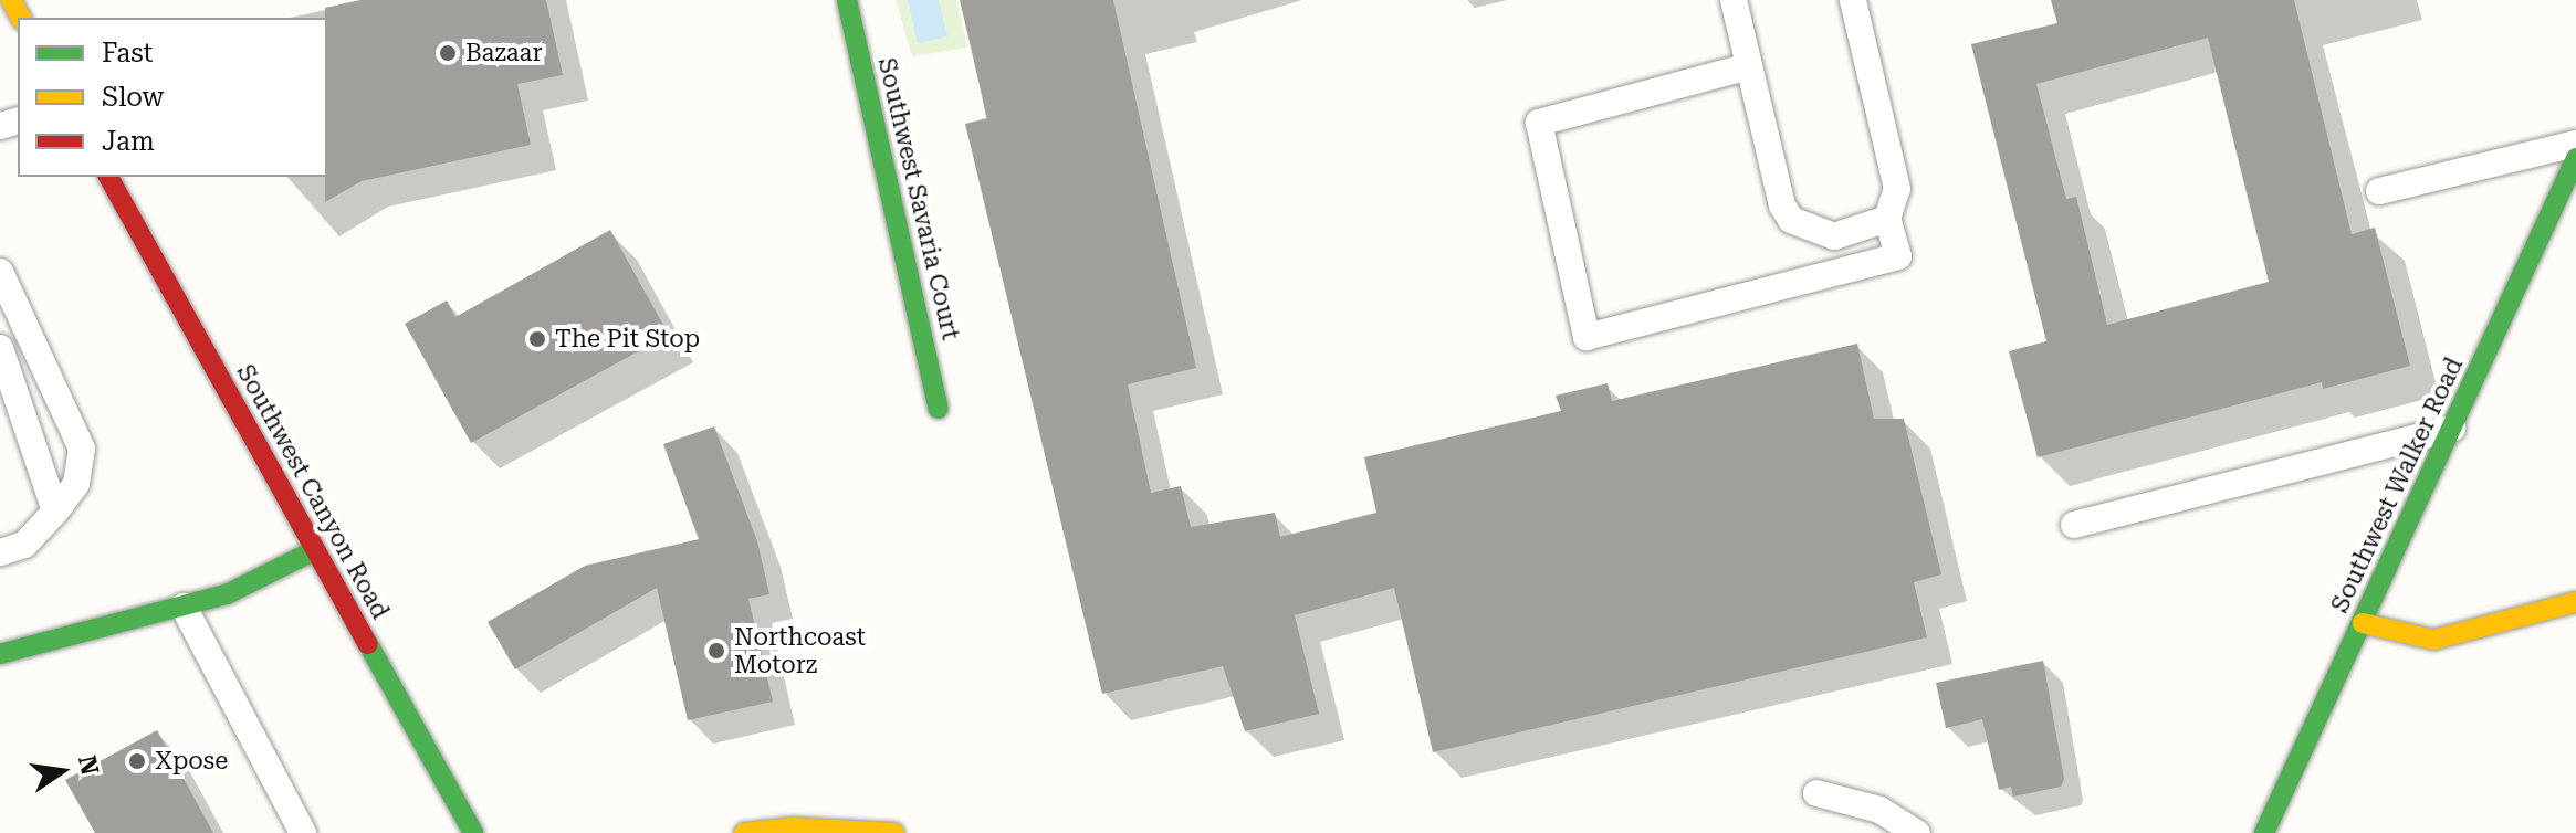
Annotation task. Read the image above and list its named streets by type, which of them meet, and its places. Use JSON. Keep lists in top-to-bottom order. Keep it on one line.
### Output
{"streets":{"main road":["Southwest Savaria Court","Southwest Walker Road","Southwest Canyon Road"]},"places":["Bazaar","The Pit Stop","Northcoast Motorz","Xpose"],"legend":["Fast","Slow","Jam"],"north":"right"}
